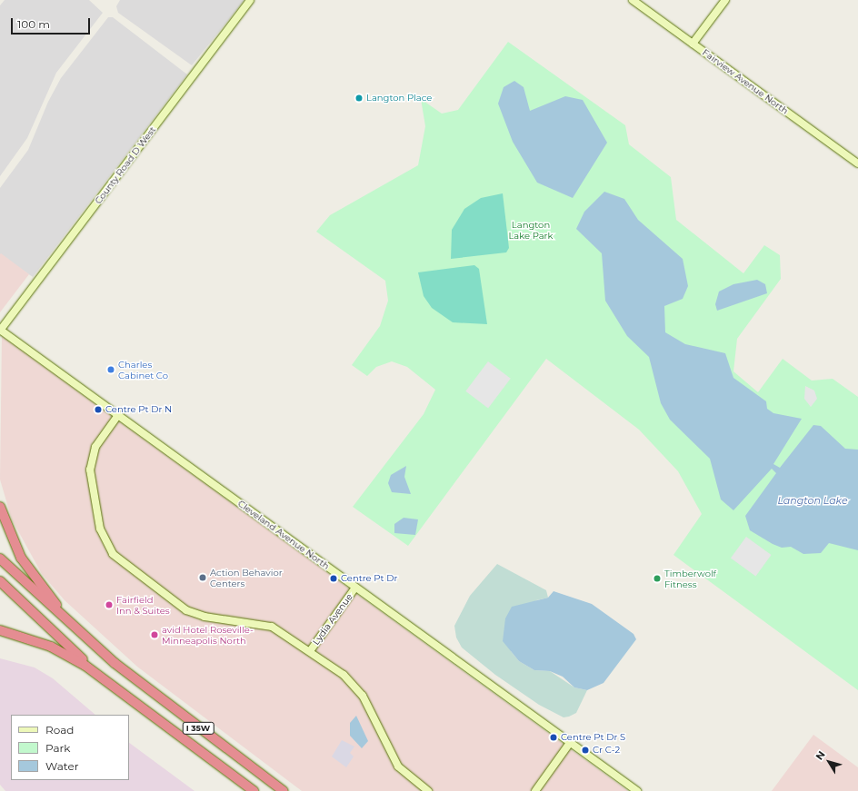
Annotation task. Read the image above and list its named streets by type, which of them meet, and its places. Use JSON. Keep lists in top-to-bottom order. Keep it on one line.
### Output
{"streets":{"highway":["I 35W"],"street":["Fairview Avenue North","County Road D West","Cleveland Avenue North","Lydia Avenue"]},"crossings":[["County Road D West","Cleveland Avenue North"],["Cleveland Avenue North","Lydia Avenue"]],"water":["Langton Lake"],"parks":["Langton Lake Park"],"places":["Langton Place","Charles Cabinet Co","Centre Pt Dr N","Action Behavior Centers","Centre Pt Dr","Timberwolf Fitness","Fairfield Inn & Suites","avid Hotel Roseville- Minneapolis North","Centre Pt Dr S","Cr C-2"],"legend":["Road","Park","Water"],"scale_bar":"100 m","north":"top left"}
